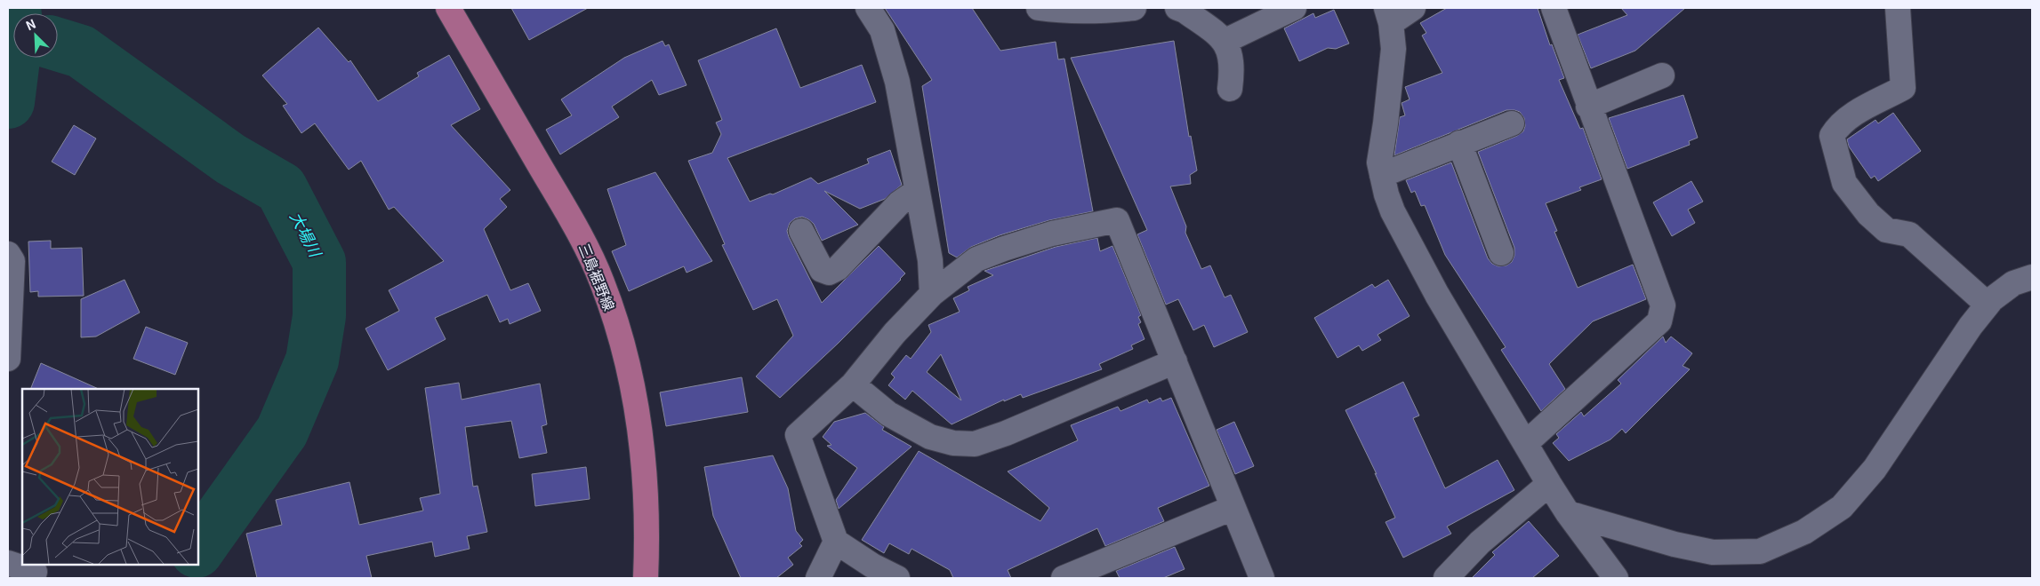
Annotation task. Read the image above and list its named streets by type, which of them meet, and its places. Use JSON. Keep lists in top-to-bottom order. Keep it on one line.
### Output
{"streets":{"main road":["三島裾野線"]},"water":["大場川"],"north":"top left"}
